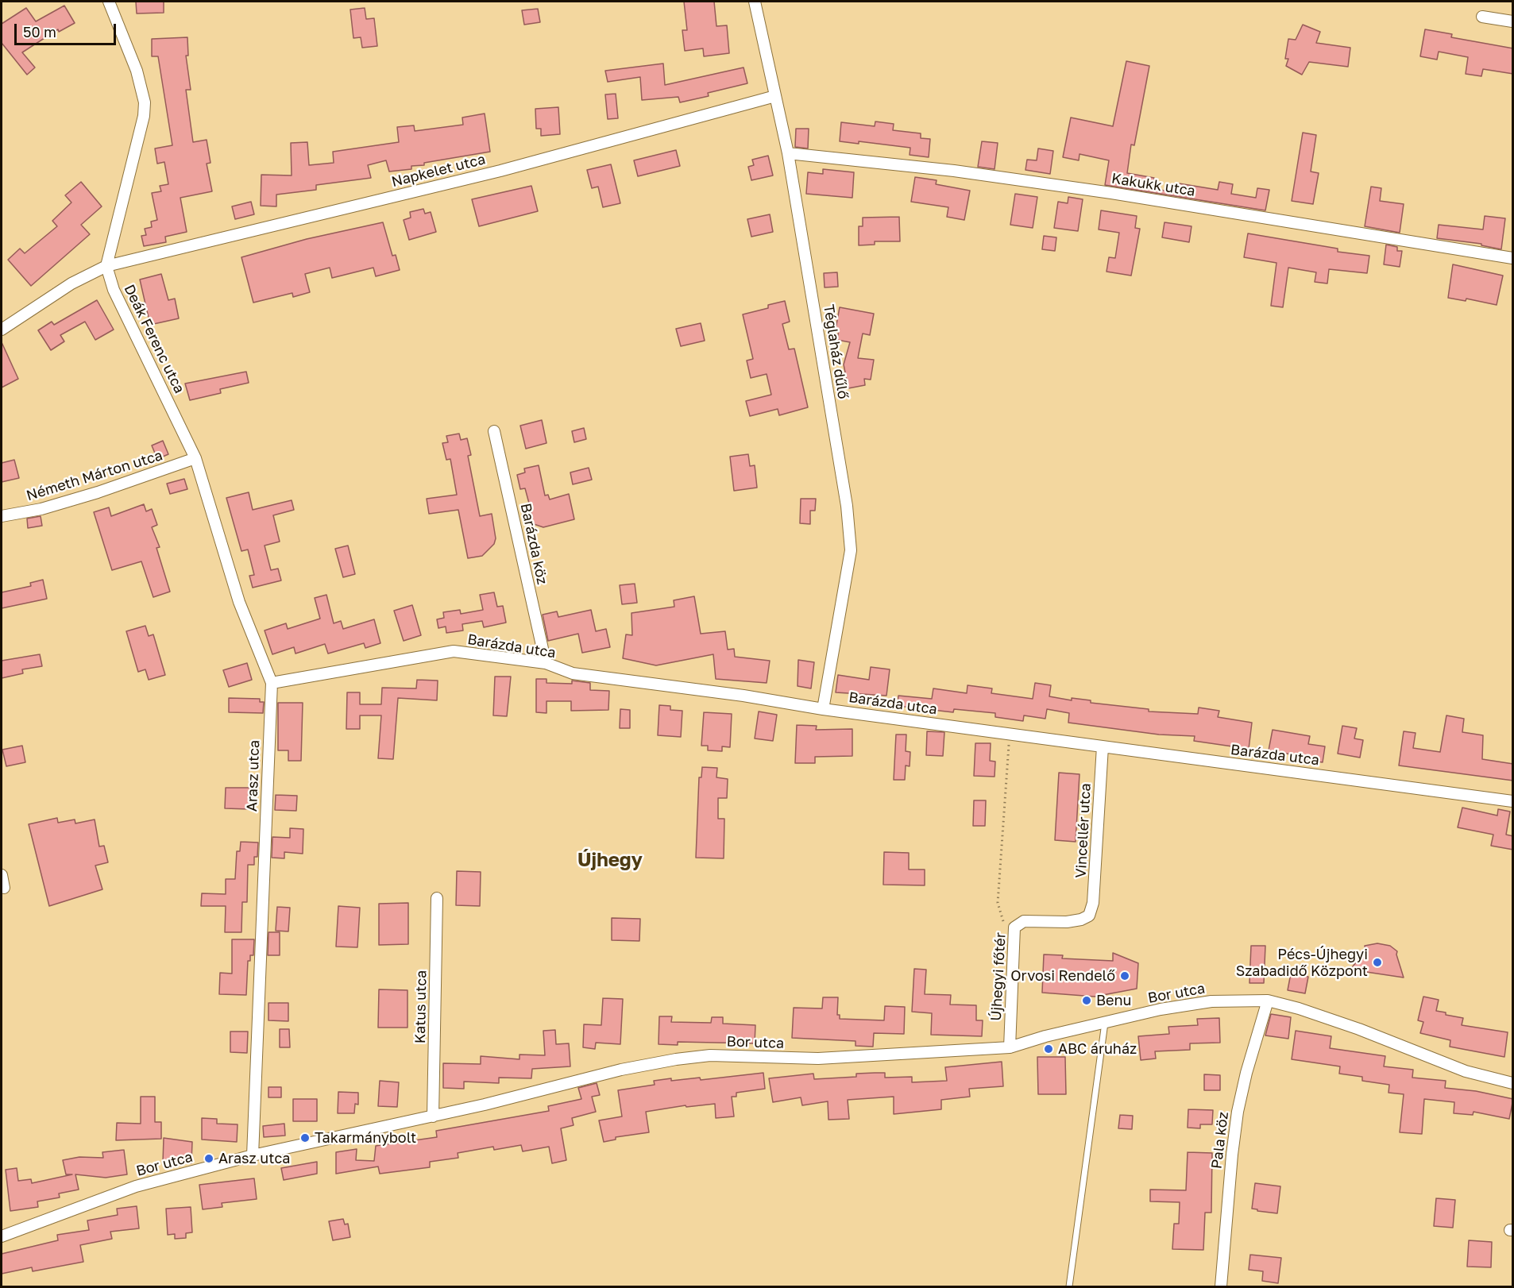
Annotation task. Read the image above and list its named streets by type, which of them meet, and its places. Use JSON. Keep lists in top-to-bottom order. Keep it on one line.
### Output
{"streets":{"street":["Napkelet utca","Kakukk utca","Deák Ferenc utca","Téglaház dűlő","Németh Márton utca","Barázda köz","Barázda utca","Arasz utca","Vincellér utca","Újhegyi főtér","Bor utca","Katus utca","Pala köz"]},"crossings":[["Napkelet utca","Deák Ferenc utca"],["Napkelet utca","Téglaház dűlő"],["Kakukk utca","Téglaház dűlő"],["Deák Ferenc utca","Németh Márton utca"],["Deák Ferenc utca","Barázda utca"],["Deák Ferenc utca","Arasz utca"],["Téglaház dűlő","Barázda utca"],["Barázda köz","Barázda utca"],["Barázda utca","Arasz utca"],["Barázda utca","Vincellér utca"],["Arasz utca","Bor utca"],["Vincellér utca","Újhegyi főtér"],["Újhegyi főtér","Bor utca"],["Bor utca","Katus utca"],["Bor utca","Pala köz"]],"districts":["Újhegy"],"places":["Pécs-Újhegyi Szabadidő Központ","Orvosi Rendelő","Benu","ABC áruház","Takarmánybolt","Arasz utca"],"scale_bar":"50 m"}
